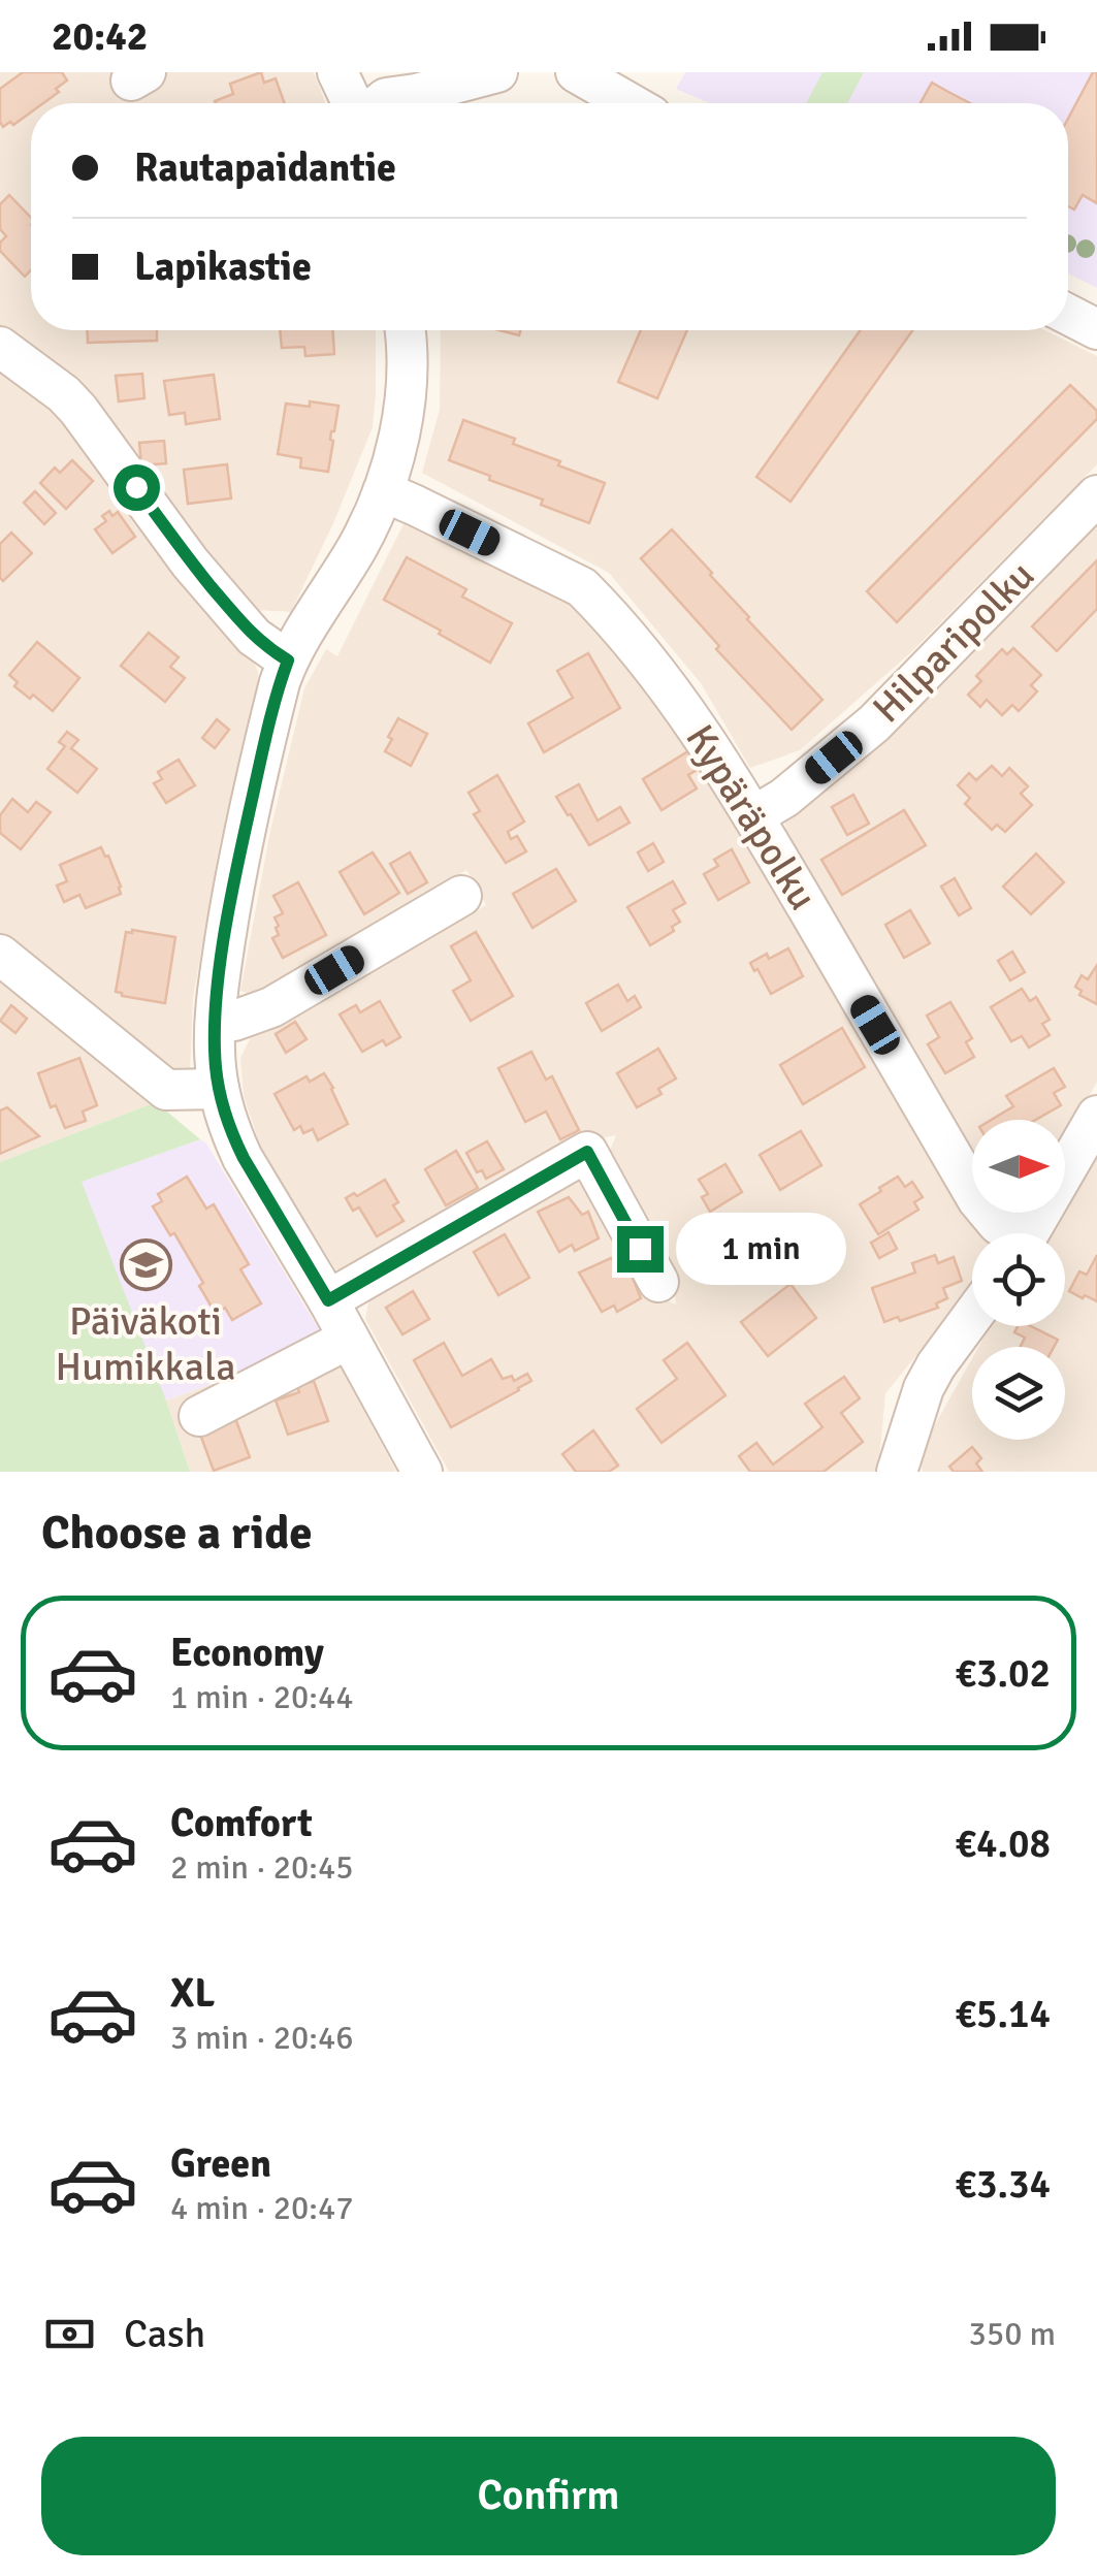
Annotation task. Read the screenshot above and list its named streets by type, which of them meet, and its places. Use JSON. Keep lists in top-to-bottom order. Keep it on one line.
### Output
{"streets":{"street":["Hilparipolku","Kypäräpolku"]},"crossings":[["Hilparipolku","Kypäräpolku"]],"places":{"school or university":["Päiväkoti Humikkala"]},"north":"right","page":{"status":"20:42","banner":["Rautapaidantie","Lapikastie"],"bubble":"1 min","heading":"Choose a ride","list":[{"name":"Economy","note":"1 min · 20:44","value":"€3.02"},{"name":"Comfort","note":"2 min · 20:45","value":"€4.08"},{"name":"XL","note":"3 min · 20:46","value":"€5.14"},{"name":"Green","note":"4 min · 20:47","value":"€3.34"}],"pay":["Cash","350 m"],"buttons":"Confirm"}}
